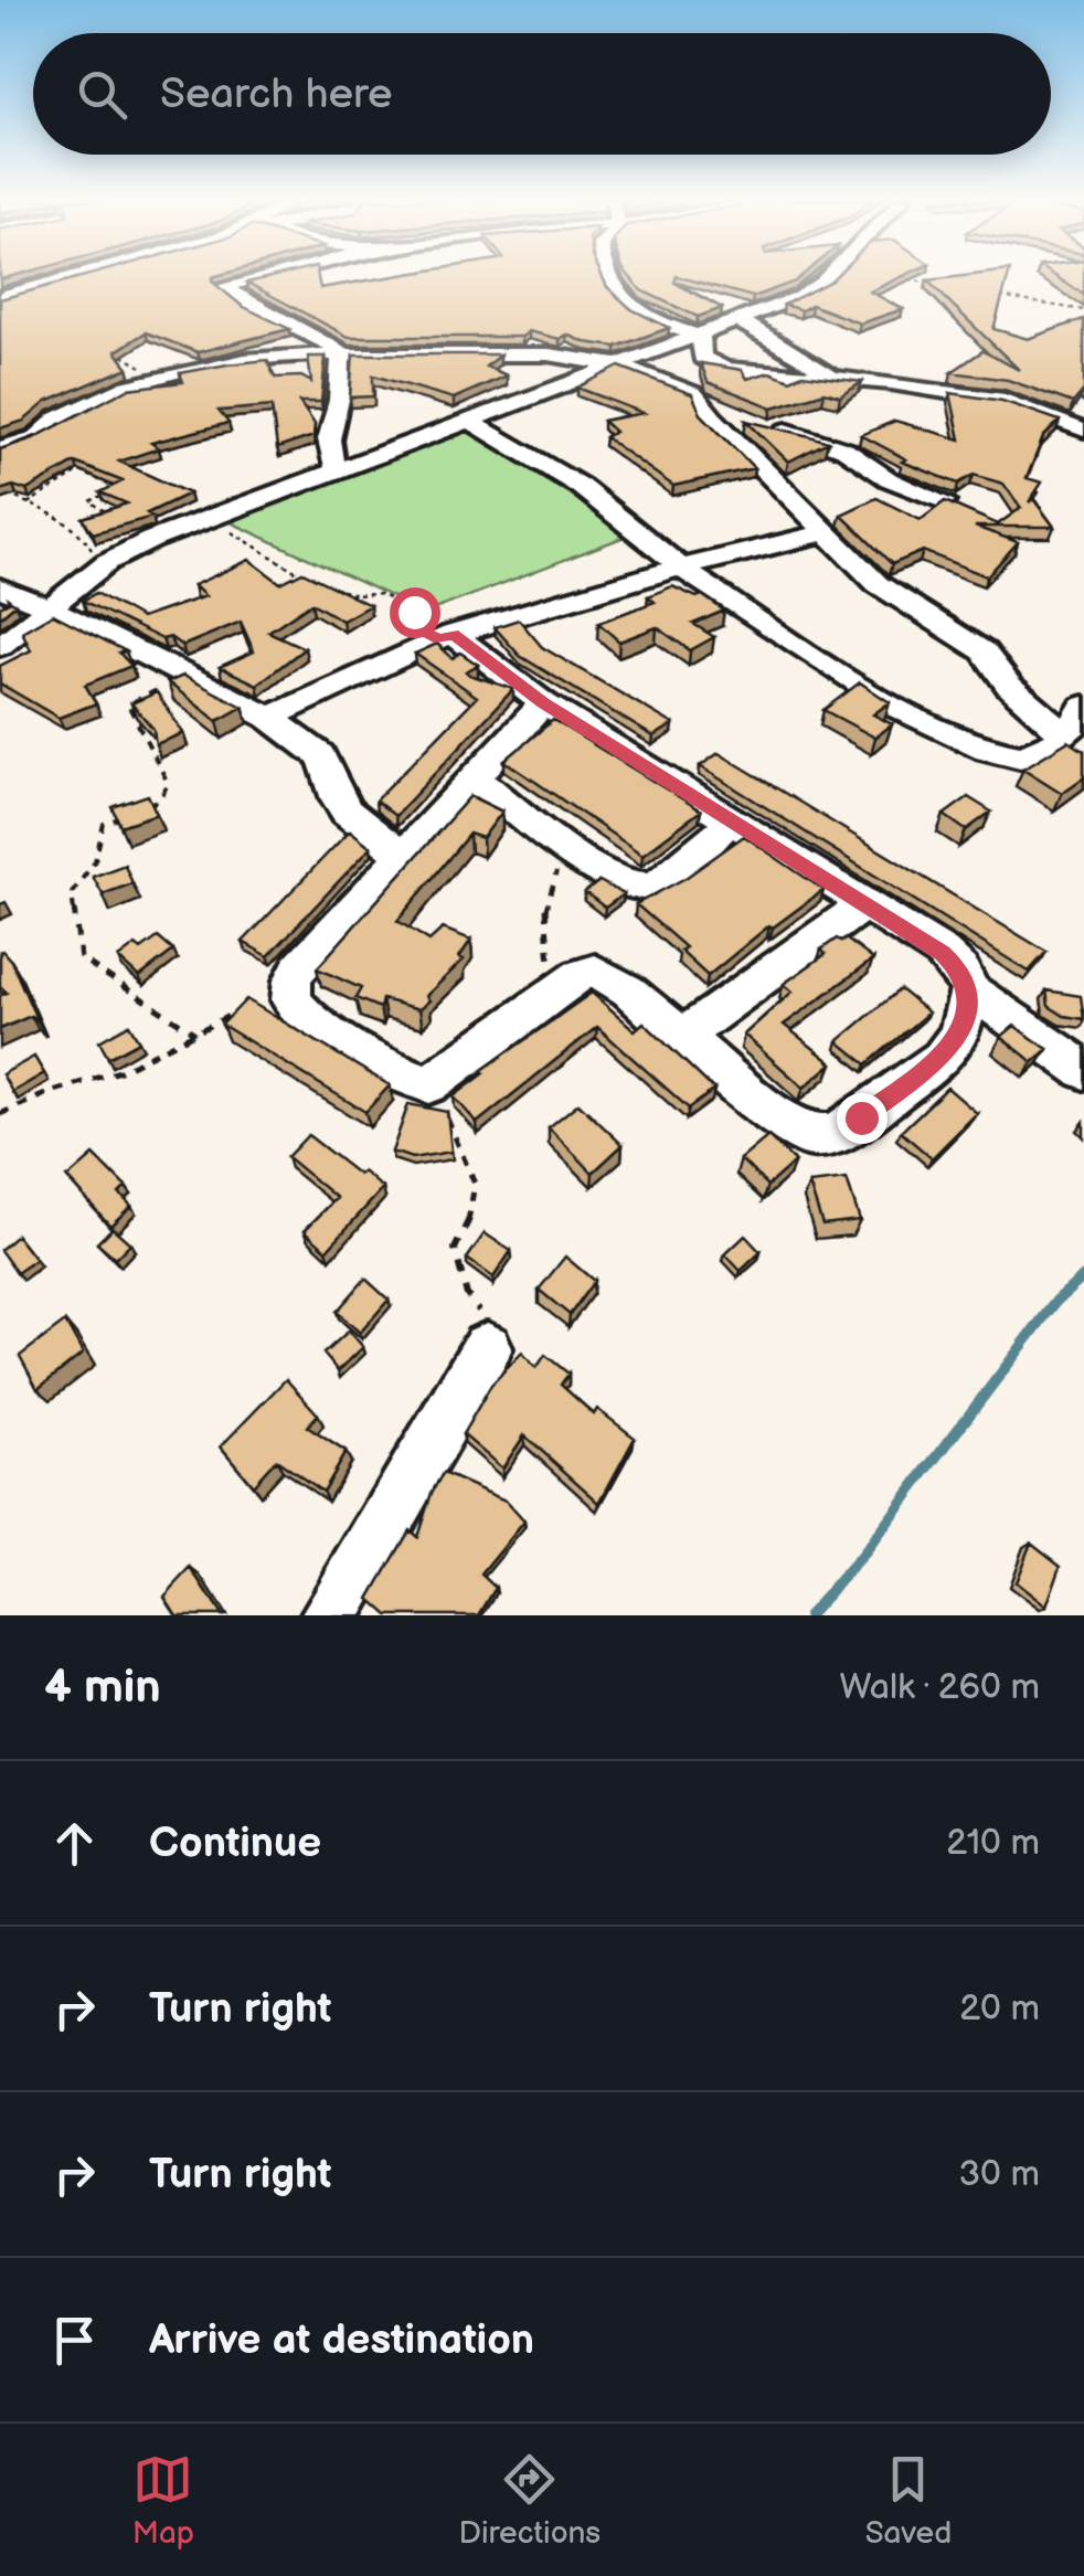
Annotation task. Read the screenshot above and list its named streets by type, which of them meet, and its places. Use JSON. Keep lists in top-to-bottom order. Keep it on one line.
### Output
{"page":{"search":"Search here","heading":["4 min","Walk · 260 m"],"list":[["Continue","210 m"],["Turn right","20 m"],["Turn right","30 m"],"Arrive at destination"],"nav":["Map","Directions","Saved"]}}
